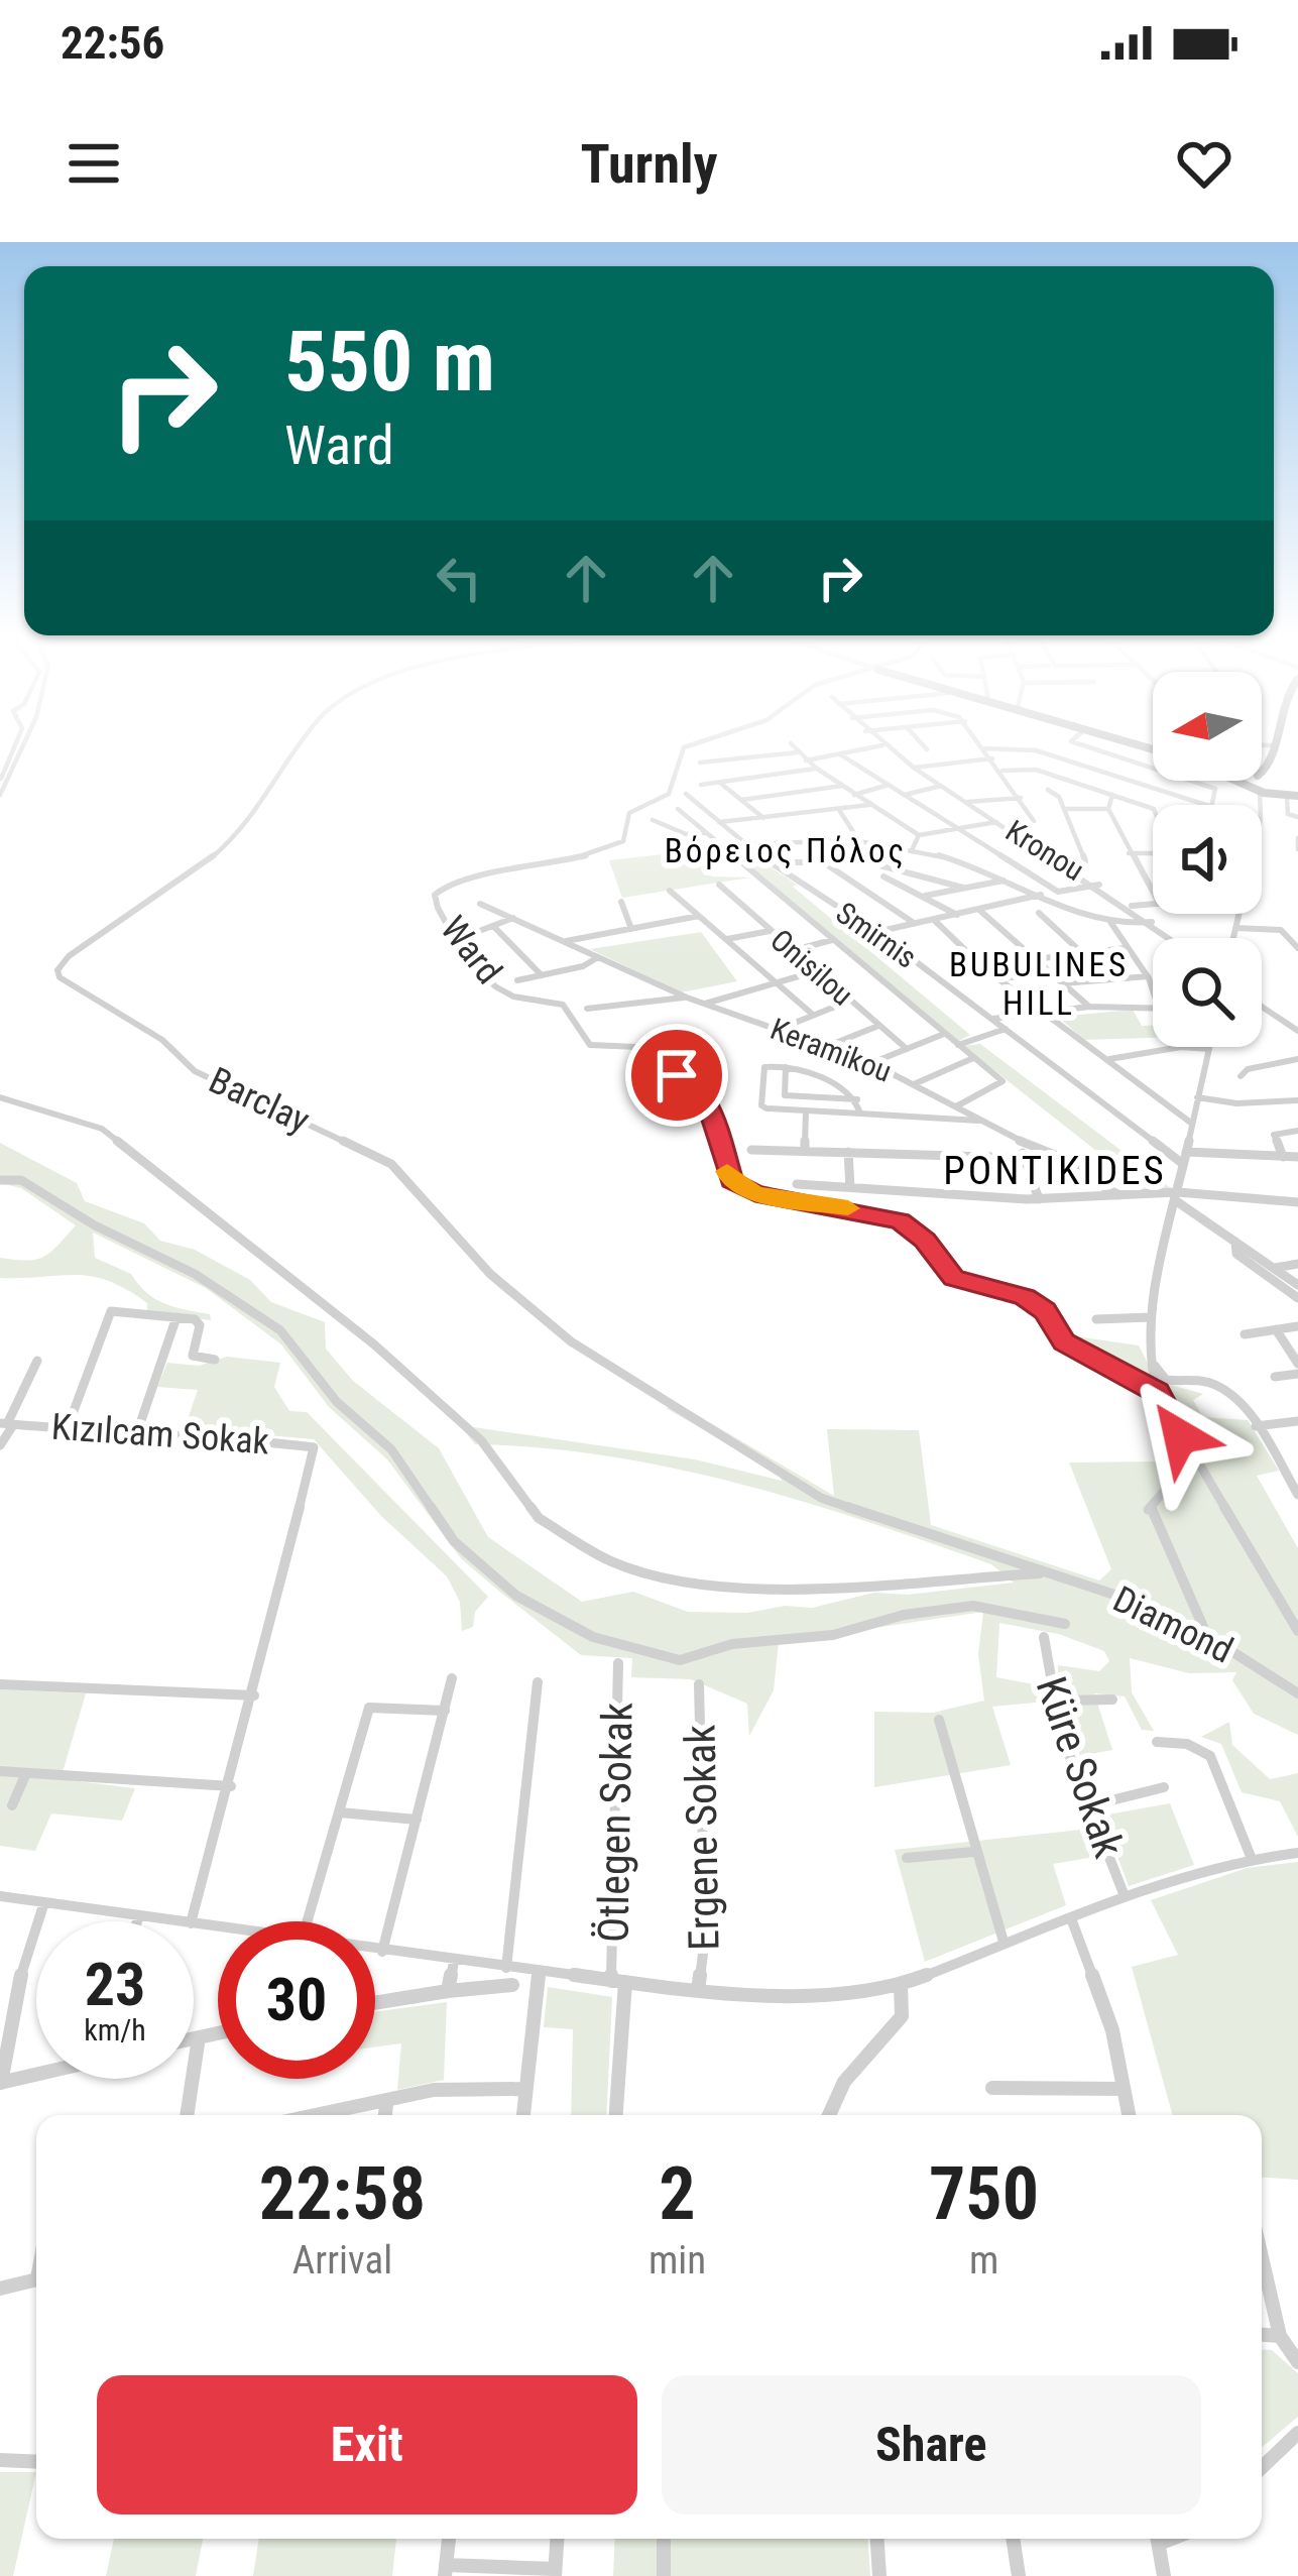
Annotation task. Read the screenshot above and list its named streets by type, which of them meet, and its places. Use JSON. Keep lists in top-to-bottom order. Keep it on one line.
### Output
{"streets":{"street":["Kronou","Smirnis","Ward","Onisilou","Keramikou","Barclay","Kızılcam Sokak","Diamond","Küre Sokak","Ötlegen Sokak","Ergene Sokak"]},"crossings":[["Barclay","Diamond"]],"districts":["Βόρειος Πόλος","BUBULINES HILL","PONTIKIDES"],"north":"left","page":{"status":"22:56","header":"Turnly","turn":["550 m","Ward"],"speed":"23 km/h","limit":"30","eta":["22:58","Arrival","2","min","750","m"],"buttons":["Exit","Share"]}}
